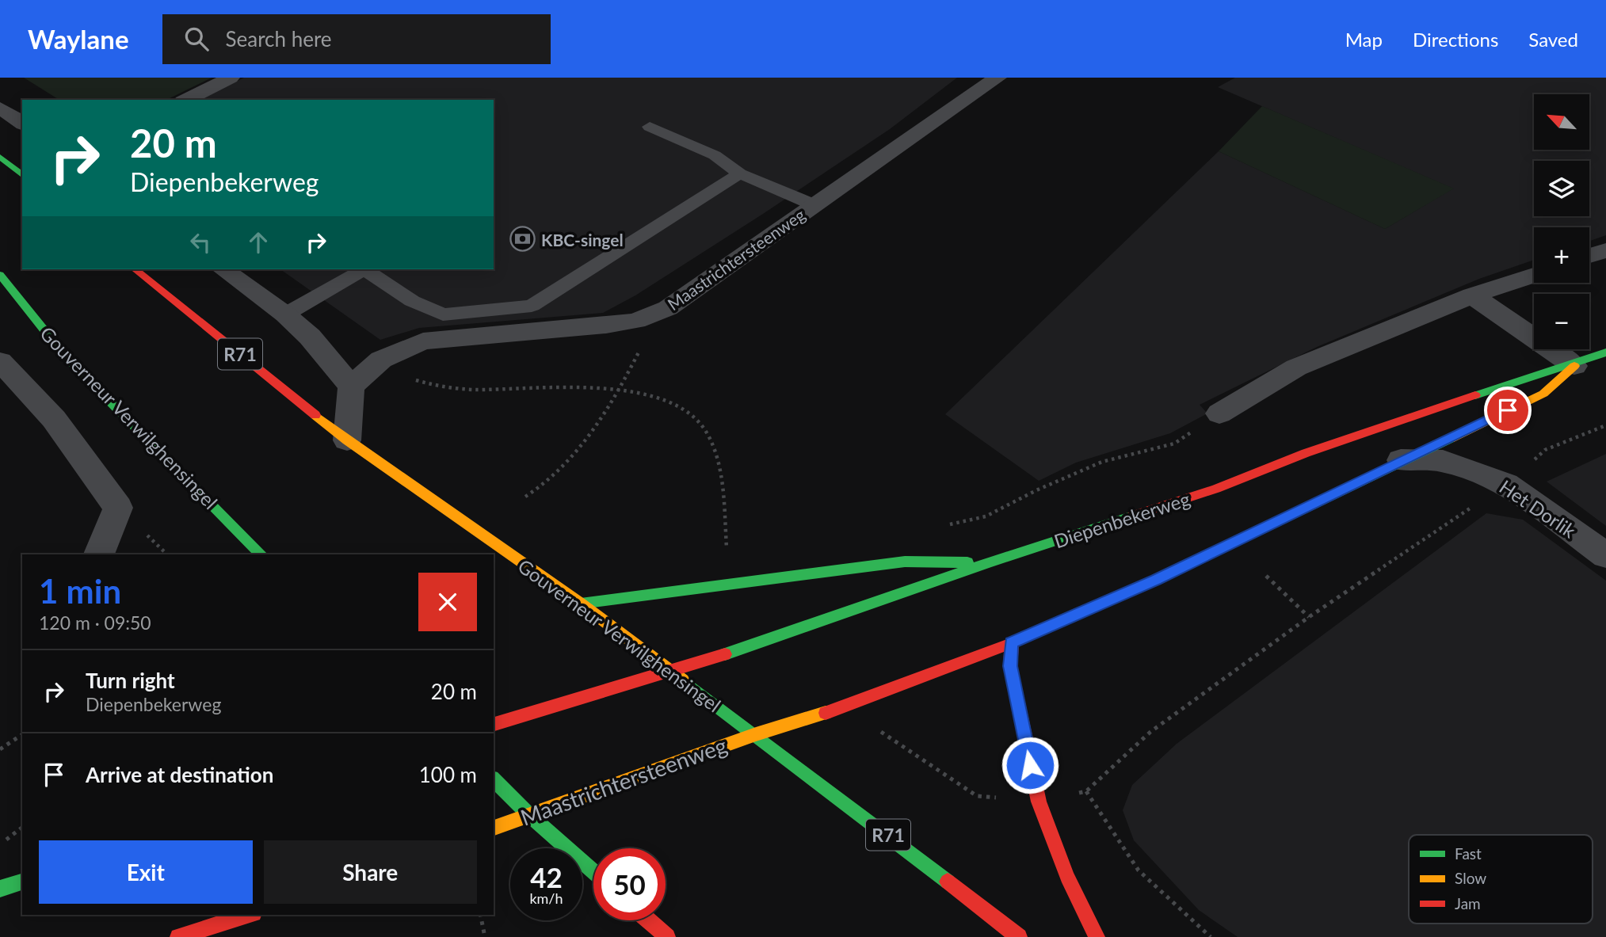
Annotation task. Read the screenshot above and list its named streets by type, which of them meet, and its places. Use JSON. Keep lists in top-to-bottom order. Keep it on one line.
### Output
{"streets":{"main road":["Maastrichtersteenweg","R71","Gouverneur Verwilghensingel","Diepenbekerweg"],"street":["Het Dorlik"]},"crossings":[["Maastrichtersteenweg","R71"],["Maastrichtersteenweg","Gouverneur Verwilghensingel"],["Maastrichtersteenweg","Diepenbekerweg"],["R71","Gouverneur Verwilghensingel"],["R71","Diepenbekerweg"],["Gouverneur Verwilghensingel","Diepenbekerweg"],["Het Dorlik","Diepenbekerweg"]],"places":{"bank":["KBC-singel"]},"legend":["Fast","Slow","Jam"],"north":"top left","page":{"header":"Waylane","search":"Search here","nav":["Map","Directions","Saved"],"map_buttons":["+","−"],"turn":["20 m","Diepenbekerweg"],"heading":["1 min","120 m · 09:50"],"list":[{"name":"Turn right","note":"Diepenbekerweg","value":"20 m"},{"name":"Arrive at destination","value":"100 m"}],"buttons":["Exit","Share"],"speed":"42 km/h","limit":"50"}}
